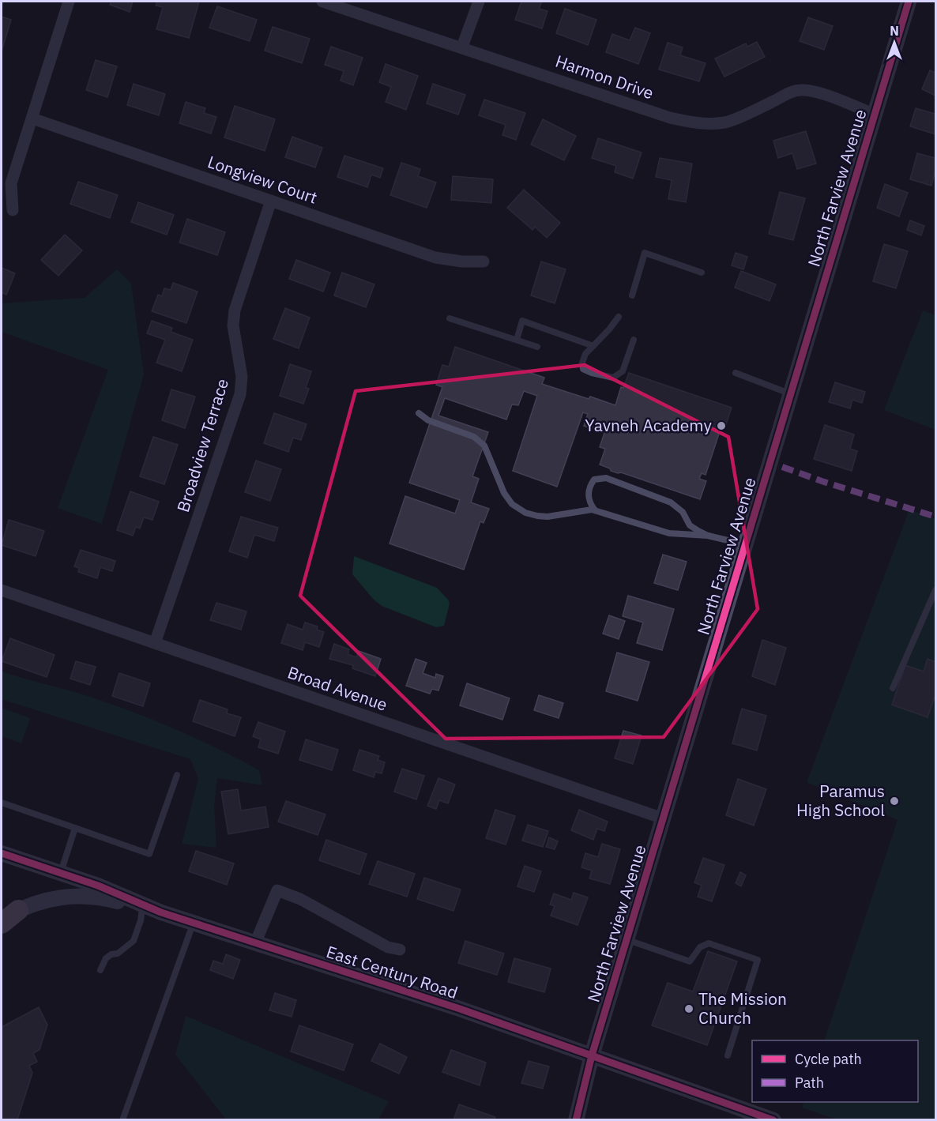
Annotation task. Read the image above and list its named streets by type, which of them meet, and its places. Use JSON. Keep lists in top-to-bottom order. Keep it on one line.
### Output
{"streets":{"street":["Harmon Drive","Longview Court","North Farview Avenue","Broadview Terrace","Broad Avenue","East Century Road"]},"crossings":[["Harmon Drive","North Farview Avenue"],["Longview Court","Broadview Terrace"],["North Farview Avenue","Broad Avenue"],["North Farview Avenue","East Century Road"],["Broadview Terrace","Broad Avenue"]],"places":["Yavneh Academy","Paramus High School","The Mission Church"],"legend":["Cycle path","Path"],"north":"top"}
